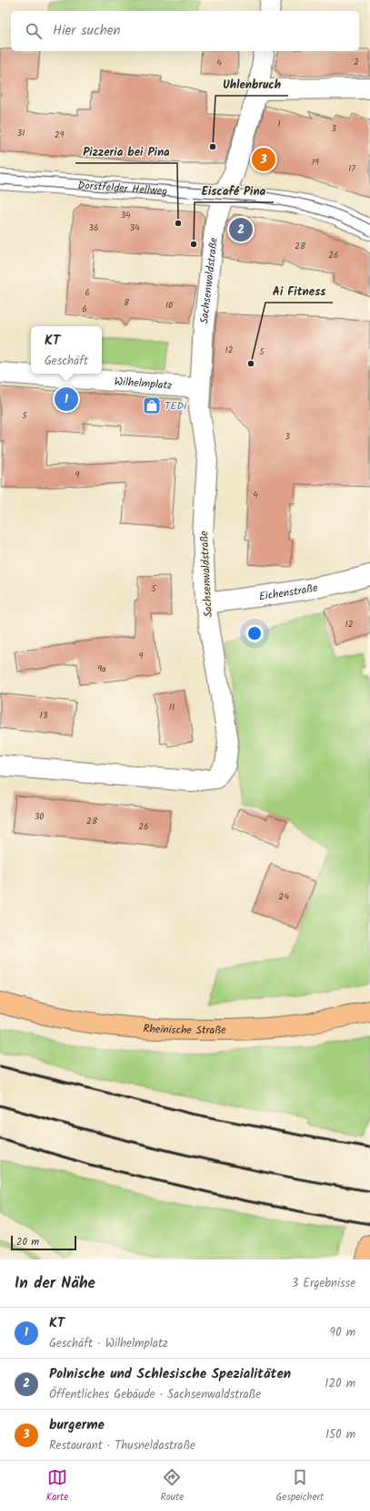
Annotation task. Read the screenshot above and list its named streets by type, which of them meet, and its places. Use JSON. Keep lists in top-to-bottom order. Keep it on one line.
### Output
{"streets":{"main road":["Rheinische Straße"],"street":["Dorstfelder Hellweg","Sachsenwaldstraße","Wilhelmplatz","Eichenstraße"]},"crossings":[["Dorstfelder Hellweg","Sachsenwaldstraße"],["Sachsenwaldstraße","Wilhelmplatz"],["Sachsenwaldstraße","Eichenstraße"]],"places":{"other":["Uhlenbruch","Pizzeria bei Pina","Eiscafé Pina","Ai Fitness"],"shop":["TEDi"]},"house_numbers":["2","4","1","3","31","29","19","17","34","36","34","28","26","6","8","10","6","12","5","5","3","9","4","5","12","9","9a","11","13","30","28","26","24"],"scale_bar":"20 m","page":{"search":"Hier suchen","pins":["3","2","1"],"popup":["KT","Geschäft"],"scale":"20 m","heading":["In der Nähe","3 Ergebnisse"],"list":[{"mark":"1","name":"KT","note":"Geschäft · Wilhelmplatz","value":"90 m"},{"mark":"2","name":"Polnische und Schlesische Spezialitäten","note":"Öffentliches Gebäude · Sachsenwaldstraße","value":"120 m"},{"mark":"3","name":"burgerme","note":"Restaurant · Thusneldastraße","value":"150 m"}],"nav":["Karte","Route","Gespeichert"]}}
